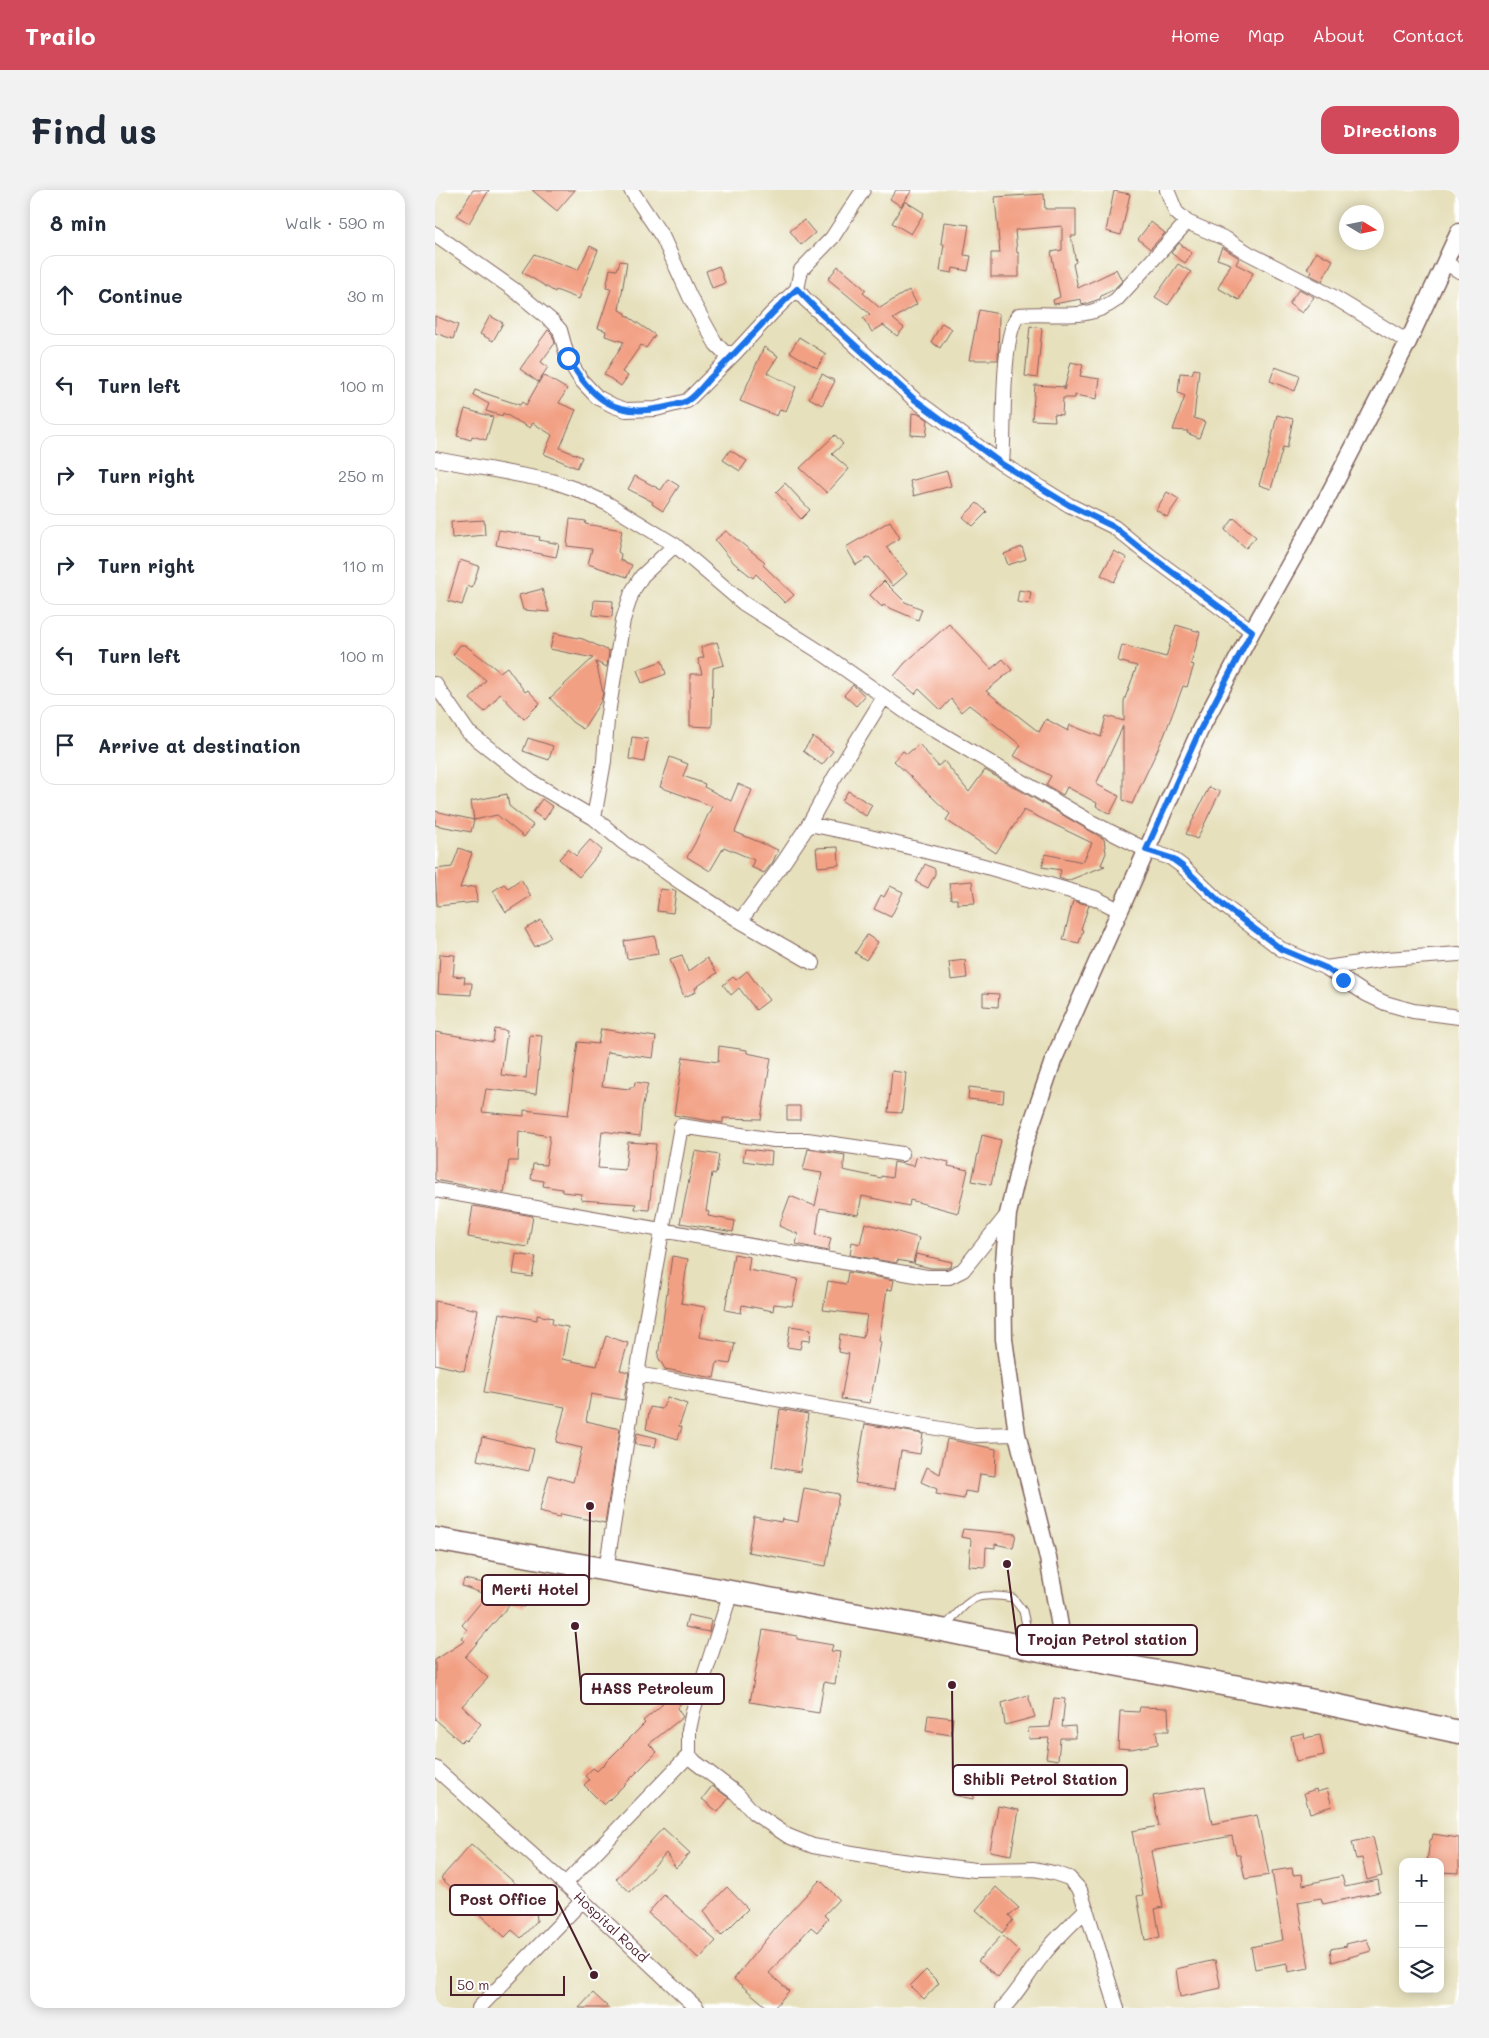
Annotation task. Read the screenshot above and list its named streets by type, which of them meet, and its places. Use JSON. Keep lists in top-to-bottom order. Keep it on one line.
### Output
{"streets":{"street":["Hospital Road"]},"places":["Merti Hotel","Trojan Petrol station","HASS Petroleum","Shibli Petrol Station","Post Office"],"scale_bar":"50 m","north":"right","page":{"header":"Trailo","nav":["Home","Map","About","Contact"],"buttons":"Directions","title":"Find us","heading":["8 min","Walk · 590 m"],"list":[["Continue","30 m"],["Turn left","100 m"],["Turn right","250 m"],["Turn right","110 m"],["Turn left","100 m"],"Arrive at destination"],"map_buttons":["+","−"],"scale":"50 m"}}
